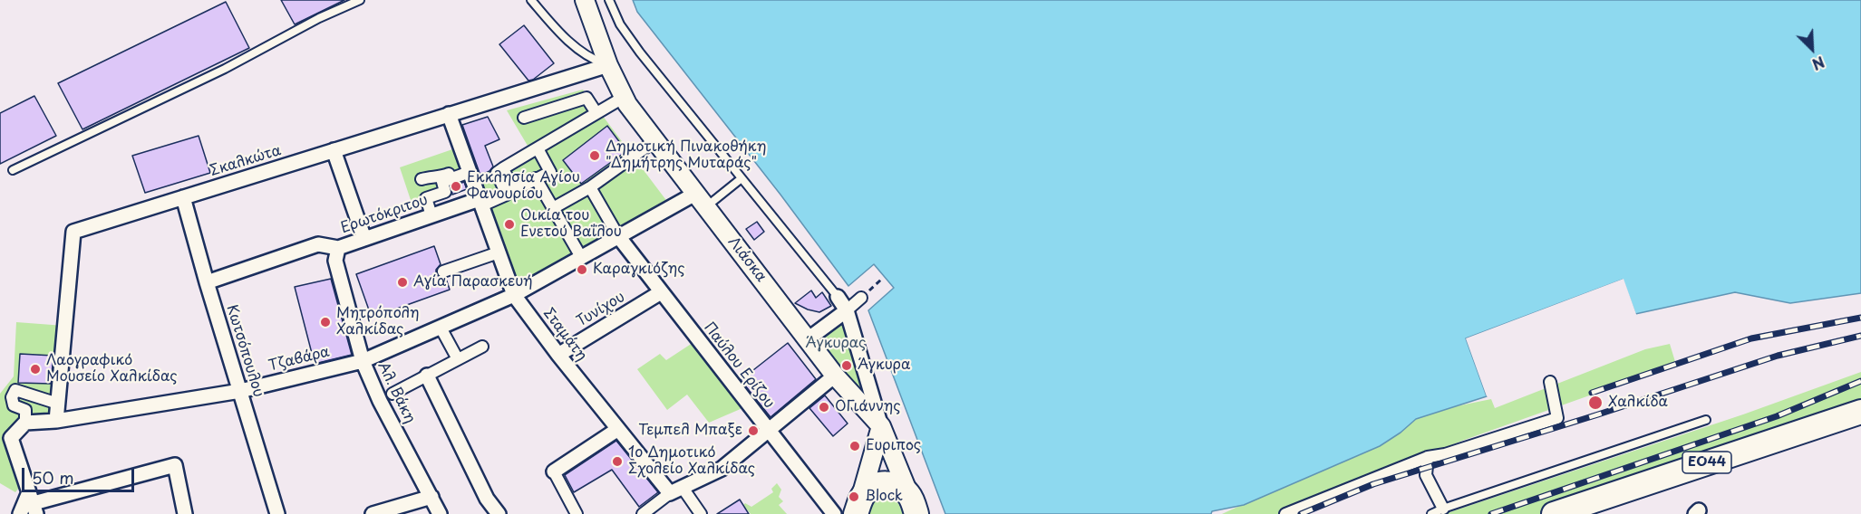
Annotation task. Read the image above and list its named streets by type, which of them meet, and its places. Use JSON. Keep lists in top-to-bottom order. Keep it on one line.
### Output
{"streets":{"main road":["ΕΟ44"],"street":["Σκαλκώτα","Ερωτόκριτου","Λιάσκα","Τυνίχου","Σταμάτη","Κωτσόπουλου","Τζαβάρα","Παύλου Ερίζου","Αλ. Βάκη"]},"crossings":[["Σκαλκώτα","Λιάσκα"],["Σκαλκώτα","Σταμάτη"],["Σκαλκώτα","Κωτσόπουλου"],["Σκαλκώτα","Τζαβάρα"],["Ερωτόκριτου","Σταμάτη"],["Ερωτόκριτου","Κωτσόπουλου"],["Ερωτόκριτου","Αλ. Βάκη"],["Λιάσκα","Τζαβάρα"],["Τυνίχου","Σταμάτη"],["Τυνίχου","Παύλου Ερίζου"],["Σταμάτη","Τζαβάρα"],["Κωτσόπουλου","Τζαβάρα"],["Τζαβάρα","Παύλου Ερίζου"],["Τζαβάρα","Αλ. Βάκη"]],"parks":["Άγκυρας"],"places":["Δημοτική Πινακοθήκη \"Δημήτρης Μυταράς\"","Εκκλησία Αγίου Φανουρίου","Οικία του Ενετού Βαΐλου","Καραγκιόζης","Αγία Παρασκευή","Μητρόπολη Χαλκίδας","Άγκυρα","Λαογραφικό Μουσείο Χαλκίδας","Χαλκίδα","ΟΓιάννης","Τεμπελ Μπαξε","Ευριπος","1ο Δημοτικό Σχολείο Χαλκίδας","Block"],"scale_bar":"50 m","north":"bottom right"}
